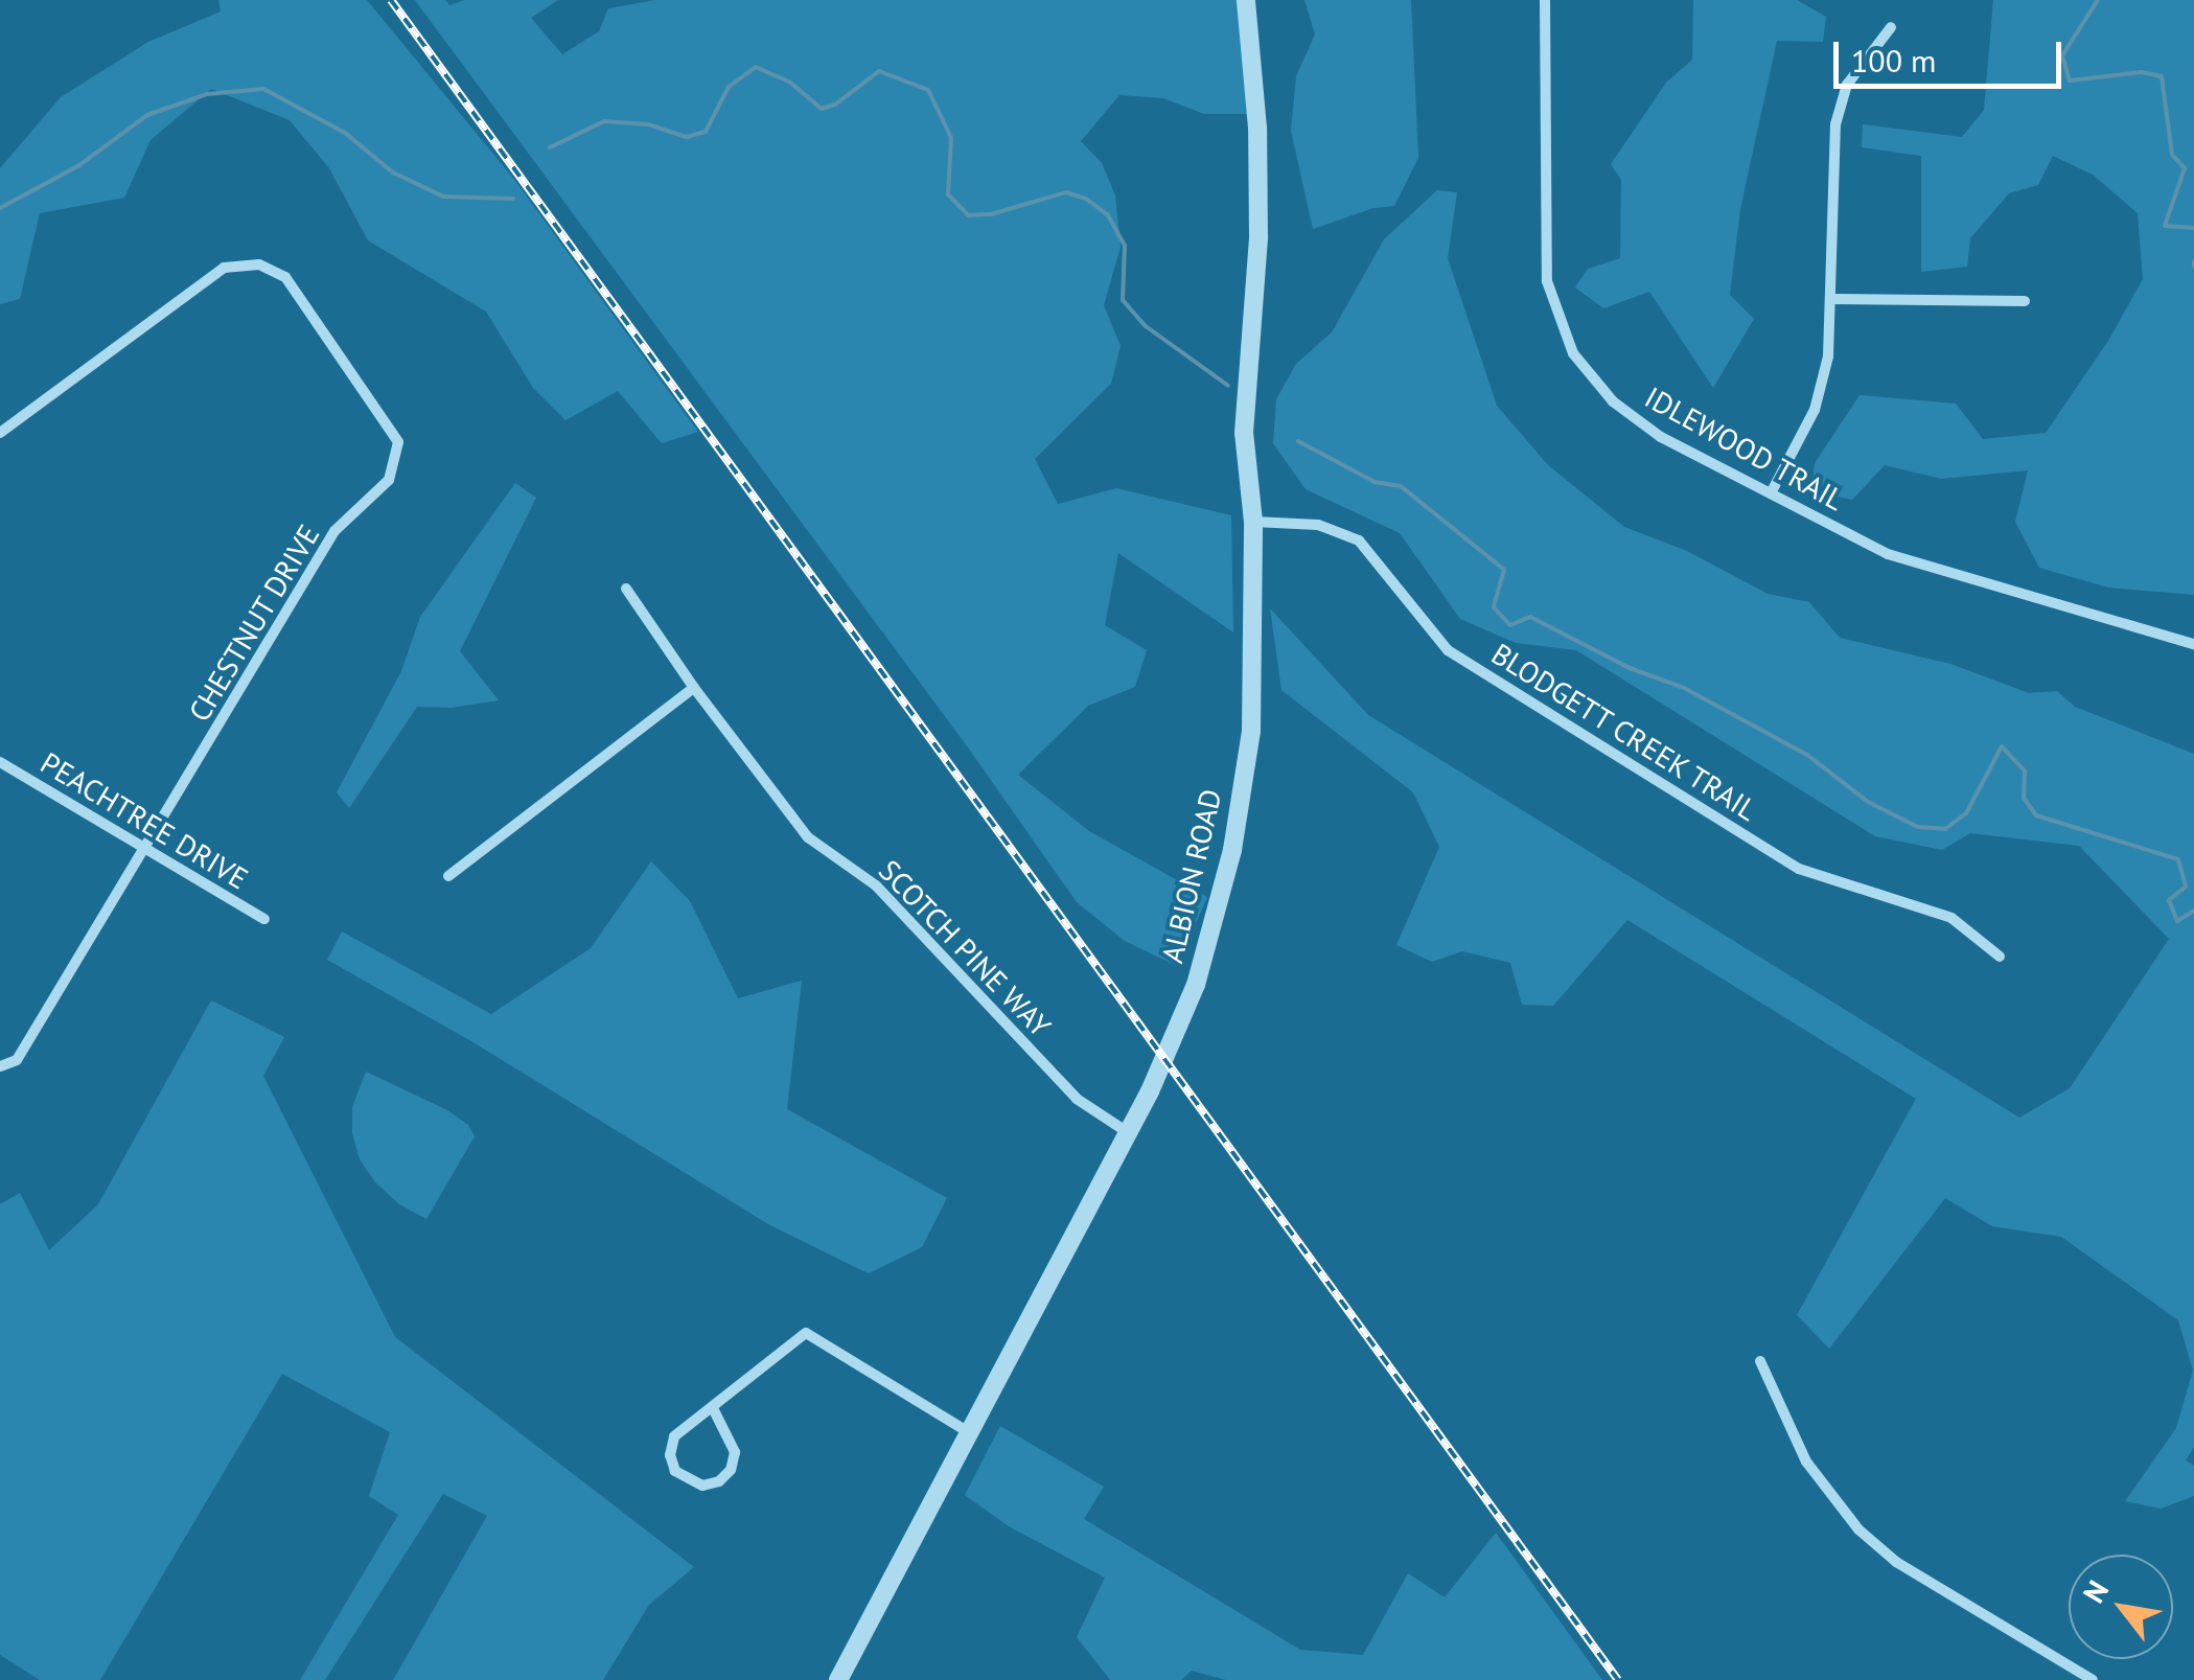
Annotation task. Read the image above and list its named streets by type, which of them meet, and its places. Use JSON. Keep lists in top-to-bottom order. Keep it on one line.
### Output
{"streets":{"street":["IDLEWOOD TRAIL","CHESTNUT DRIVE","BLODGETT CREEK TRAIL","PEACHTREE DRIVE","ALBION ROAD","SCOTCH PINE WAY"]},"crossings":[["CHESTNUT DRIVE","PEACHTREE DRIVE"],["BLODGETT CREEK TRAIL","ALBION ROAD"],["ALBION ROAD","SCOTCH PINE WAY"]],"scale_bar":"100 m","north":"top left"}
